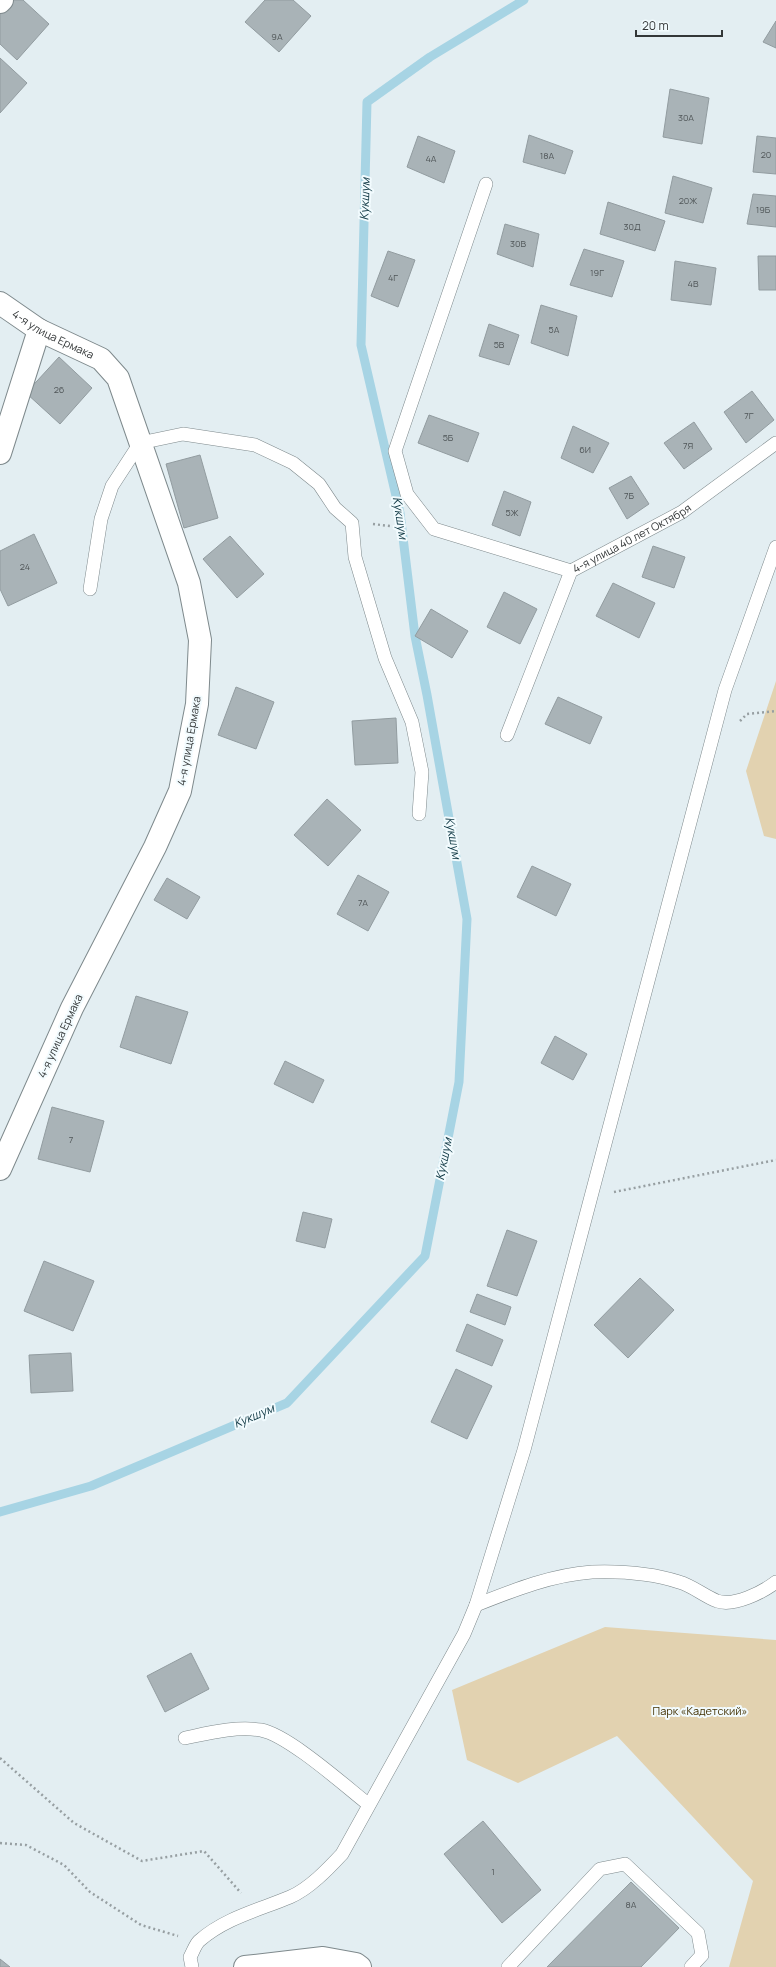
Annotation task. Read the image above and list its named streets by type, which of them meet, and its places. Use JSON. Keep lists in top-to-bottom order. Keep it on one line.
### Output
{"streets":{"street":["4-я улица Ермака"],"lane":["4-я улица 40 лет Октября"]},"water":["Кукшум"],"parks":["Парк «Кадетский»"],"house_numbers":["9А","30А","20","18А","4А","20Ж","19Б","30Д","30В","19Г","4Г","4В","5А","5В","26","7Г","5Б","7Я","6И","7Б","5Ж","24","7А","7","1","8А"],"scale_bar":"20 m"}
